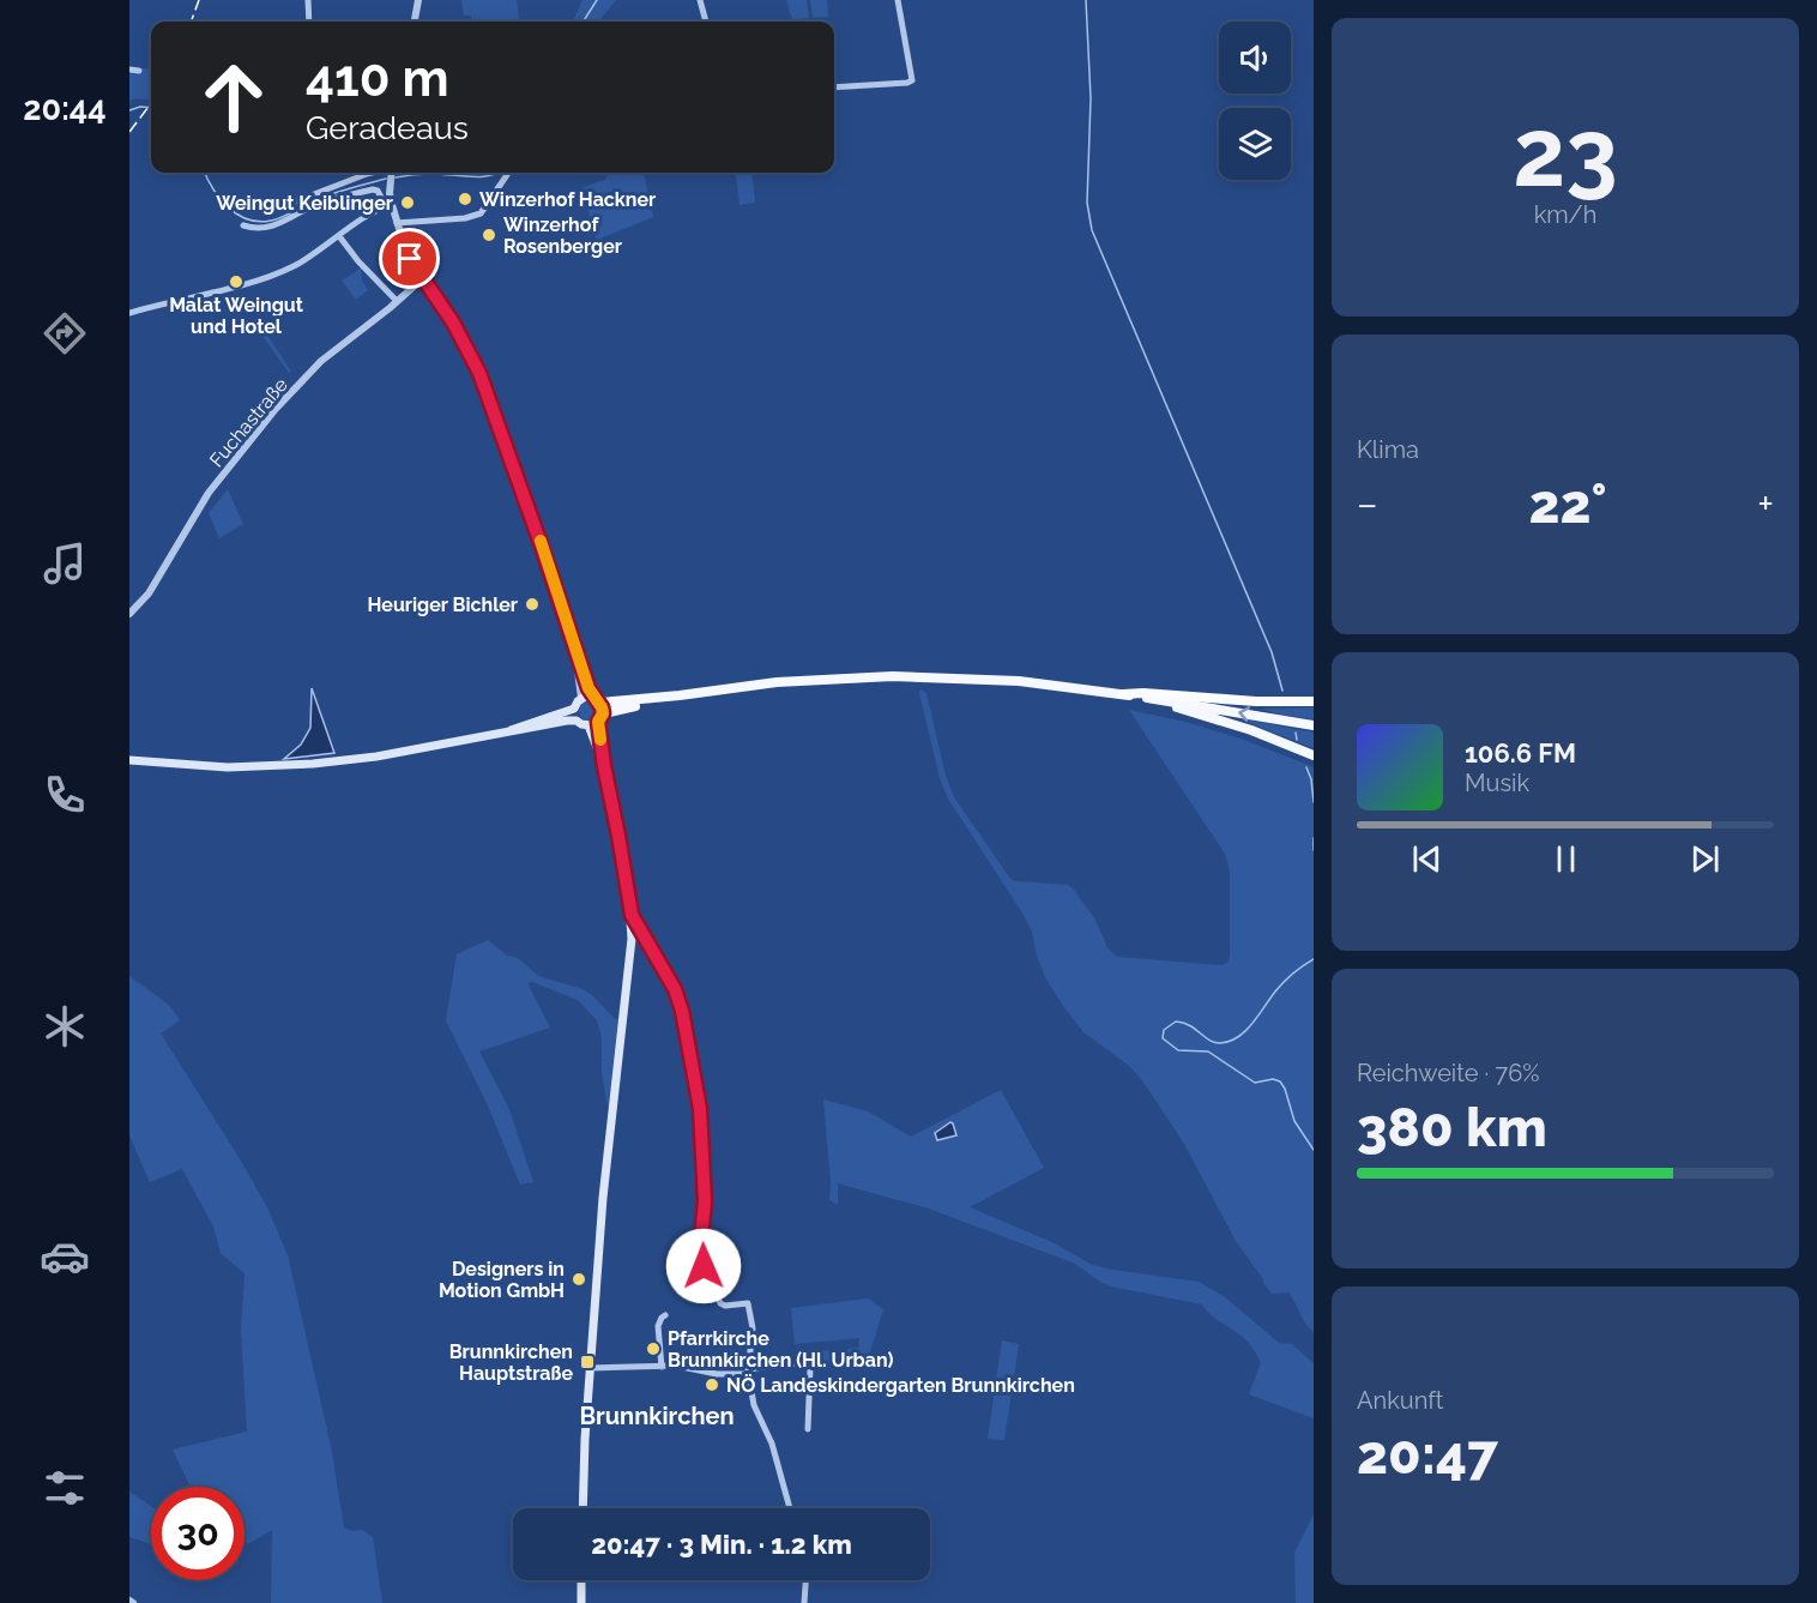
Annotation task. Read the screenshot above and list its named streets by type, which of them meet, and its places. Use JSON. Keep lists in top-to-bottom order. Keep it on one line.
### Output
{"streets":{"street":["Fuchastraße"]},"districts":["Brunnkirchen"],"places":{"other":["Winzerhof Hackner","Weingut Keiblinger","Winzerhof Rosenberger","Malat Weingut und Hotel","Heuriger Bichler","Designers in Motion GmbH","Pfarrkirche Brunnkirchen (Hl. Urban)","NÖ Landeskindergarten Brunnkirchen"],"transit":["Brunnkirchen Hauptstraße"]},"page":{"tabs":"20:44","tile":[["23","km/h"],"Klima",["Reichweite · 76%","380 km"],["Ankunft","20:47"]],"turn":["410 m","Geradeaus"],"heat":["−","22°","+"],"song":["106.6 FM","Musik"],"limit":"30","trip":"20:47 · 3 Min. · 1.2 km"}}
